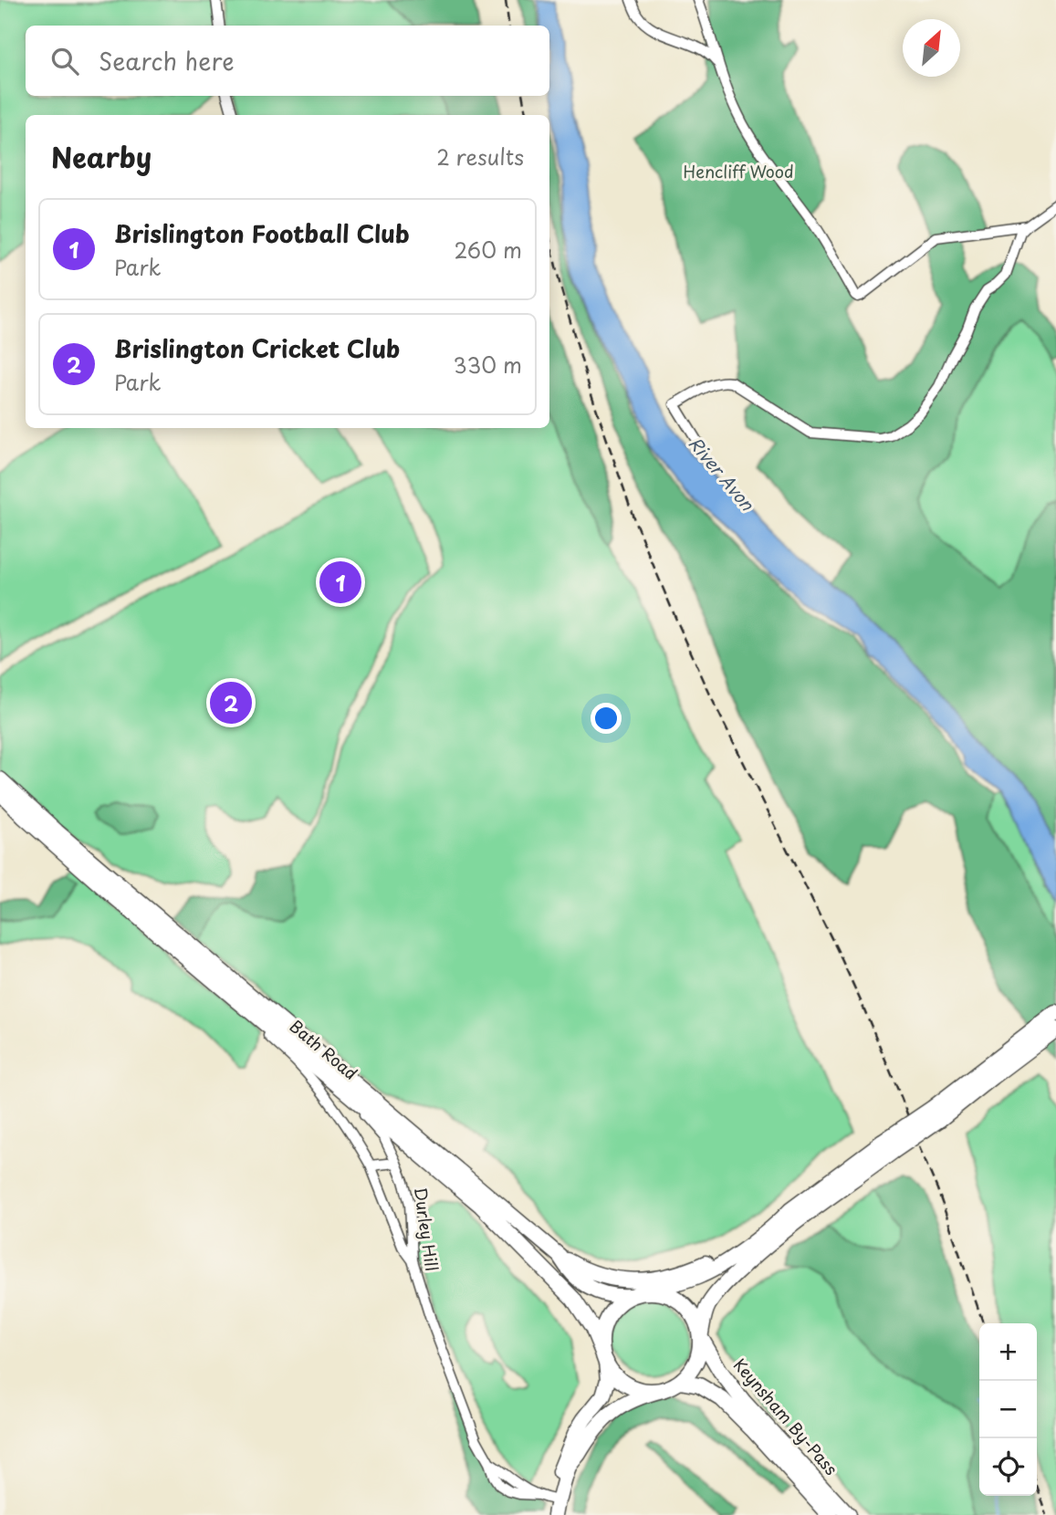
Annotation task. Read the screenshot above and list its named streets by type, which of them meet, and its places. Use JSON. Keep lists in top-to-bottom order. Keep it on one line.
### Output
{"streets":{"main road":["Bath Road","Keynsham By-Pass"],"street":["Durley Hill"]},"crossings":[["Bath Road","Durley Hill"],["Bath Road","Keynsham By-Pass"]],"water":["River Avon"],"parks":["Hencliff Wood"],"north":"top right","page":{"search":"Search here","heading":["Nearby","2 results"],"list":[{"mark":"1","name":"Brislington Football Club","note":"Park","value":"260 m"},{"mark":"2","name":"Brislington Cricket Club","note":"Park","value":"330 m"}],"pins":["1","2"],"map_buttons":["+","−"]}}
